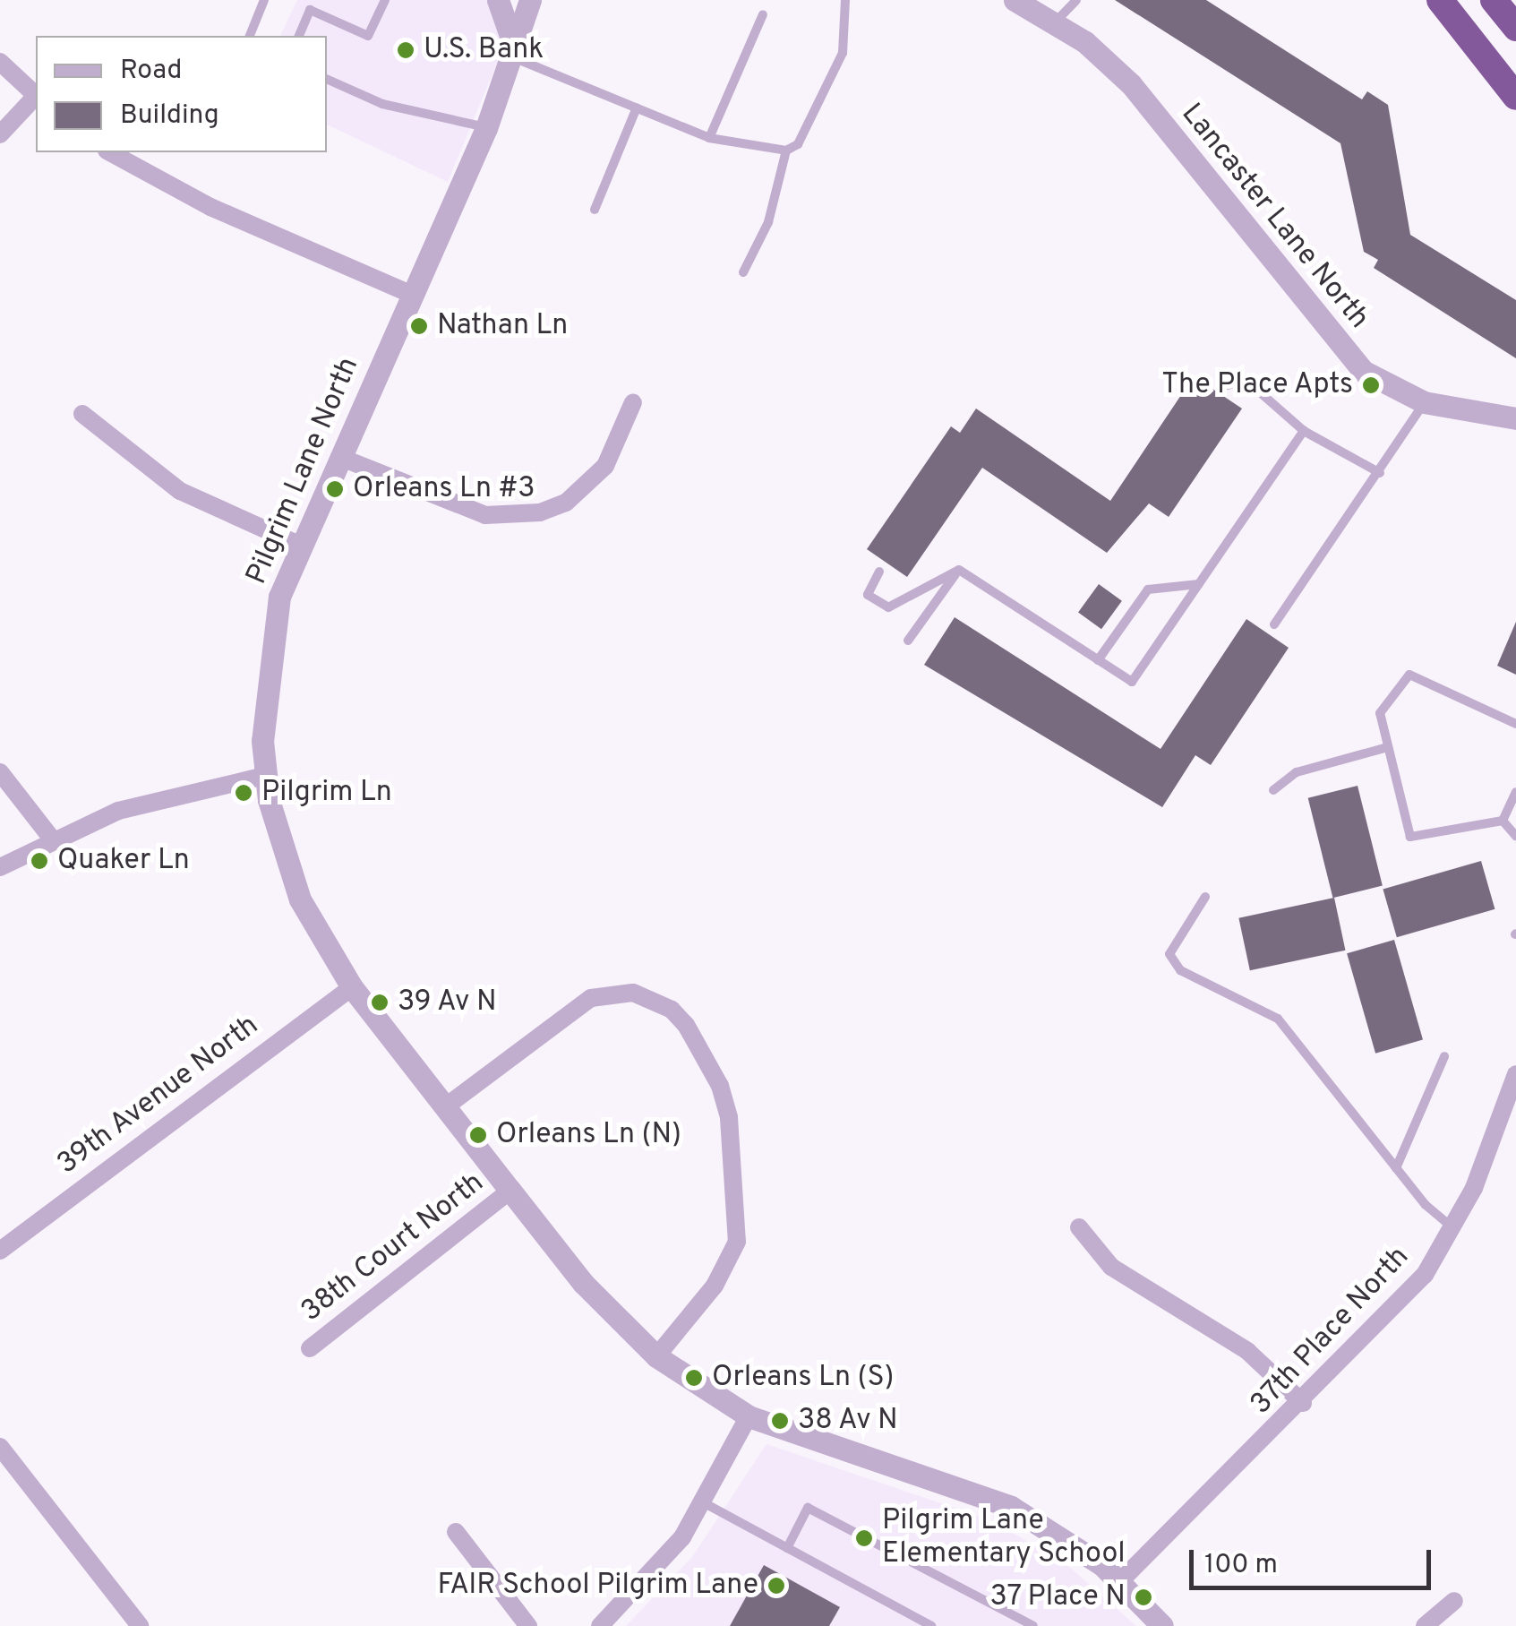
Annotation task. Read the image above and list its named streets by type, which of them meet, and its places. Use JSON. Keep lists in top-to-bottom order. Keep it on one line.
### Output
{"streets":{"street":["Lancaster Lane North","Pilgrim Lane North","39th Avenue North","38th Court North","37th Place North"]},"crossings":[["Pilgrim Lane North","39th Avenue North"],["Pilgrim Lane North","38th Court North"],["Pilgrim Lane North","37th Place North"]],"places":["U.S. Bank","Nathan Ln","The Place Apts","Orleans Ln #3","Pilgrim Ln","Quaker Ln","39 Av N","Orleans Ln (N)","Orleans Ln (S)","38 Av N","Pilgrim Lane Elementary School","FAIR School Pilgrim Lane","37 Place N"],"legend":["Road","Building"],"scale_bar":"100 m"}
